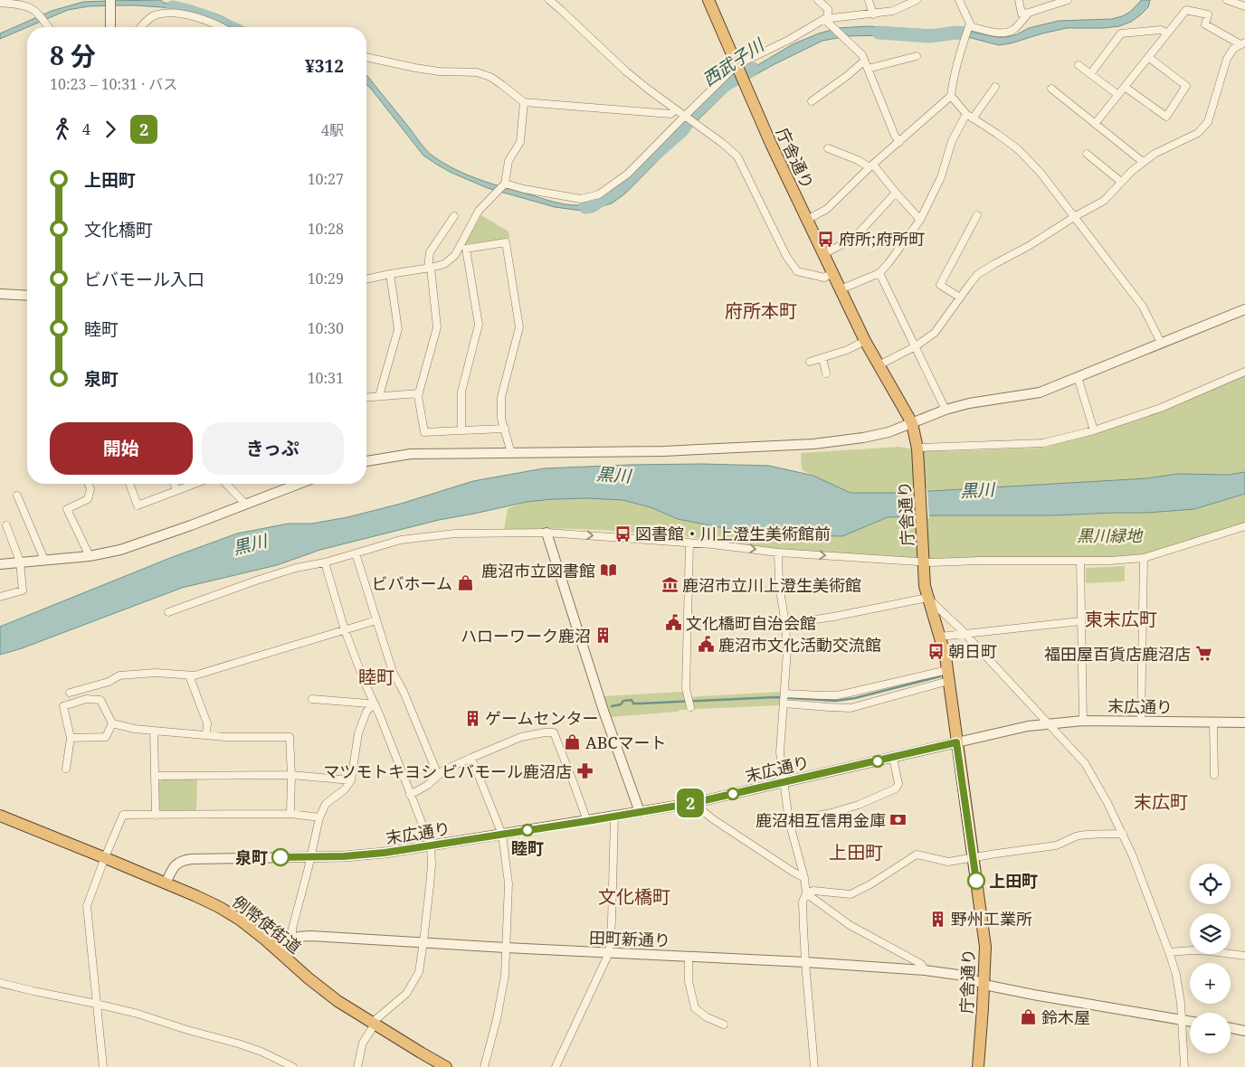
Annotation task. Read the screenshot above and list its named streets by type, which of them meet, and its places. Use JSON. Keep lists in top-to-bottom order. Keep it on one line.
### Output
{"streets":{"highway":["庁舎通り","例幣使街道"],"street":["末広通り","田町新通り"]},"crossings":[["庁舎通り","末広通り"],["庁舎通り","田町新通り"],["末広通り","例幣使街道"]],"districts":["府所本町","東末広町","睦町","末広町","上田町","文化橋町"],"water":["西武子川","黒川"],"parks":["黒川緑地"],"places":{"bus stop":["府所;府所町","図書館・川上澄生美術館前","朝日町"],"library":["鹿沼市立図書館"],"shop":["ビバホーム","ABCマート","鈴木屋"],"museum":["鹿沼市立川上澄生美術館"],"public building":["文化橋町自治会館","鹿沼市文化活動交流館"],"building":["ハローワーク鹿沼","ゲームセンター","野州工業所"],"supermarket":["福田屋百貨店鹿沼店"],"pharmacy":["マツモトキヨシ ビバモール鹿沼店"],"bank":["鹿沼相互信用金庫"],"other":["睦町","泉町","上田町"]},"lines":["bus line 2"],"page":{"on_map":"2","heading":["8 分","10:23 – 10:31 · バス","¥312"],"legs":["4","2","4駅"],"list":[{"name":"上田町","value":"10:27"},{"name":"文化橋町","value":"10:28"},{"name":"ビバモール入口","value":"10:29"},{"name":"睦町","value":"10:30"},{"name":"泉町","value":"10:31"}],"buttons":["開始","きっぷ"],"map_buttons":["+","−"]}}
